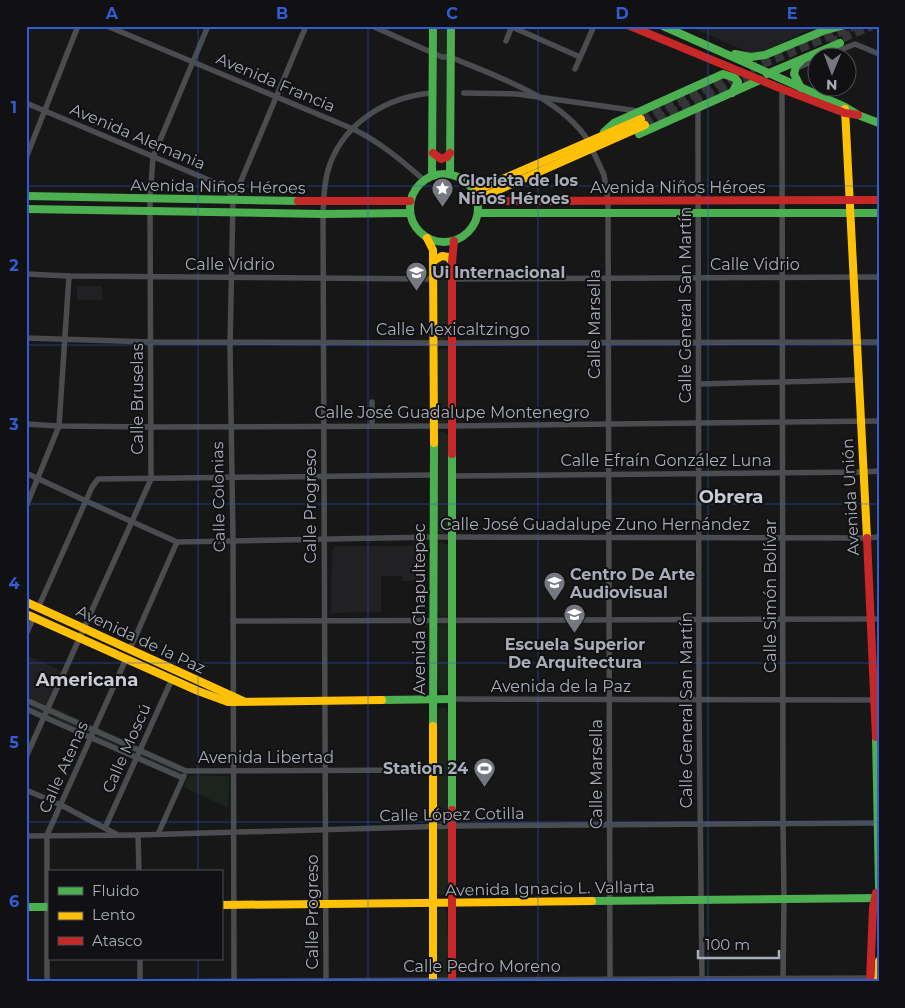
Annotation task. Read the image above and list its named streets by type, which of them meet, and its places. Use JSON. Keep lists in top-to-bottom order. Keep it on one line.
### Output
{"streets":{"main road":["Avenida Niños Héroes","Avenida Unión","Avenida Chapultepec","Avenida de la Paz","Avenida Ignacio L. Vallarta"],"street":["Avenida Francia","Avenida Alemania","Calle Vidrio","Calle General San Martín","Calle Marsella","Calle Mexicaltzingo","Calle Bruselas","Calle José Guadalupe Montenegro","Calle Efraín González Luna","Calle Colonias","Calle Progreso","Calle José Guadalupe Zuno Hernández","Calle Simón Bolívar","Calle Moscú","Avenida Libertad","Calle Atenas","Calle López Cotilla","Calle Pedro Moreno"]},"crossings":[["Avenida Francia","Avenida Niños Héroes"],["Avenida Francia","Calle Bruselas"],["Avenida Francia","Calle Colonias"],["Avenida Francia","Calle Progreso"],["Avenida Francia","Avenida Chapultepec"],["Avenida Alemania","Avenida Niños Héroes"],["Avenida Alemania","Calle Bruselas"],["Avenida Alemania","Calle Colonias"],["Avenida Niños Héroes","Calle General San Martín"],["Avenida Niños Héroes","Calle Marsella"],["Avenida Niños Héroes","Calle Bruselas"],["Avenida Niños Héroes","Calle Colonias"],["Avenida Niños Héroes","Avenida Unión"],["Avenida Niños Héroes","Calle Progreso"],["Avenida Niños Héroes","Calle Simón Bolívar"],["Avenida Niños Héroes","Avenida Chapultepec"],["Calle Vidrio","Calle General San Martín"],["Calle Vidrio","Calle Marsella"],["Calle Vidrio","Calle Bruselas"],["Calle Vidrio","Calle Colonias"],["Calle Vidrio","Avenida Unión"],["Calle Vidrio","Calle Progreso"],["Calle Vidrio","Calle Simón Bolívar"],["Calle Vidrio","Avenida Chapultepec"],["Calle General San Martín","Calle Mexicaltzingo"],["Calle General San Martín","Calle José Guadalupe Montenegro"],["Calle General San Martín","Calle Efraín González Luna"],["Calle General San Martín","Calle José Guadalupe Zuno Hernández"],["Calle General San Martín","Avenida de la Paz"],["Calle General San Martín","Calle López Cotilla"],["Calle General San Martín","Avenida Ignacio L. Vallarta"],["Calle General San Martín","Calle Pedro Moreno"],["Calle Marsella","Calle Mexicaltzingo"],["Calle Marsella","Calle José Guadalupe Montenegro"],["Calle Marsella","Calle Efraín González Luna"],["Calle Marsella","Calle José Guadalupe Zuno Hernández"],["Calle Marsella","Avenida de la Paz"],["Calle Marsella","Calle López Cotilla"],["Calle Marsella","Avenida Ignacio L. Vallarta"],["Calle Marsella","Calle Pedro Moreno"],["Calle Mexicaltzingo","Calle Bruselas"],["Calle Mexicaltzingo","Calle Colonias"],["Calle Mexicaltzingo","Avenida Unión"],["Calle Mexicaltzingo","Calle Progreso"],["Calle Mexicaltzingo","Calle Simón Bolívar"],["Calle Mexicaltzingo","Avenida Chapultepec"],["Calle Bruselas","Calle José Guadalupe Montenegro"],["Calle Bruselas","Calle José Guadalupe Zuno Hernández"],["Calle Bruselas","Avenida de la Paz"],["Calle Bruselas","Avenida Libertad"],["Calle José Guadalupe Montenegro","Calle Colonias"],["Calle José Guadalupe Montenegro","Avenida Unión"],["Calle José Guadalupe Montenegro","Calle Progreso"],["Calle José Guadalupe Montenegro","Calle Simón Bolívar"],["Calle José Guadalupe Montenegro","Avenida Chapultepec"],["Calle Efraín González Luna","Avenida Unión"],["Calle Efraín González Luna","Calle Simón Bolívar"],["Calle Efraín González Luna","Avenida Chapultepec"],["Calle Colonias","Calle José Guadalupe Zuno Hernández"],["Calle Colonias","Avenida de la Paz"],["Calle Colonias","Avenida Libertad"],["Calle Colonias","Calle López Cotilla"],["Calle Colonias","Avenida Ignacio L. Vallarta"],["Calle Colonias","Calle Pedro Moreno"],["Avenida Unión","Calle José Guadalupe Zuno Hernández"],["Avenida Unión","Avenida de la Paz"],["Avenida Unión","Calle López Cotilla"],["Avenida Unión","Avenida Ignacio L. Vallarta"],["Calle Progreso","Calle José Guadalupe Zuno Hernández"],["Calle Progreso","Avenida de la Paz"],["Calle Progreso","Avenida Libertad"],["Calle Progreso","Calle López Cotilla"],["Calle Progreso","Avenida Ignacio L. Vallarta"],["Calle Progreso","Calle Pedro Moreno"],["Calle José Guadalupe Zuno Hernández","Calle Simón Bolívar"],["Calle José Guadalupe Zuno Hernández","Avenida Chapultepec"],["Calle Simón Bolívar","Avenida de la Paz"],["Calle Simón Bolívar","Calle López Cotilla"],["Calle Simón Bolívar","Avenida Ignacio L. Vallarta"],["Calle Simón Bolívar","Calle Pedro Moreno"],["Avenida Chapultepec","Avenida de la Paz"],["Avenida Chapultepec","Avenida Libertad"],["Avenida Chapultepec","Calle López Cotilla"],["Avenida Chapultepec","Avenida Ignacio L. Vallarta"],["Avenida Chapultepec","Calle Pedro Moreno"],["Avenida de la Paz","Calle Moscú"],["Avenida de la Paz","Calle Atenas"],["Calle Moscú","Avenida Libertad"],["Avenida Libertad","Calle Atenas"],["Calle Atenas","Calle López Cotilla"]],"districts":["Obrera","Americana"],"places":{"place":["Glorieta de los Niños Héroes"],"school or university":["Ui Internacional","Centro De Arte Audiovisual","Escuela Superior De Arquitectura"],"sports":["Station 24"]},"legend":["Fluido","Lento","Atasco"],"scale_bar":"100 m","north":"bottom","grid":{"columns":["A","B","C","D","E"],"rows":["1","2","3","4","5","6"]}}
